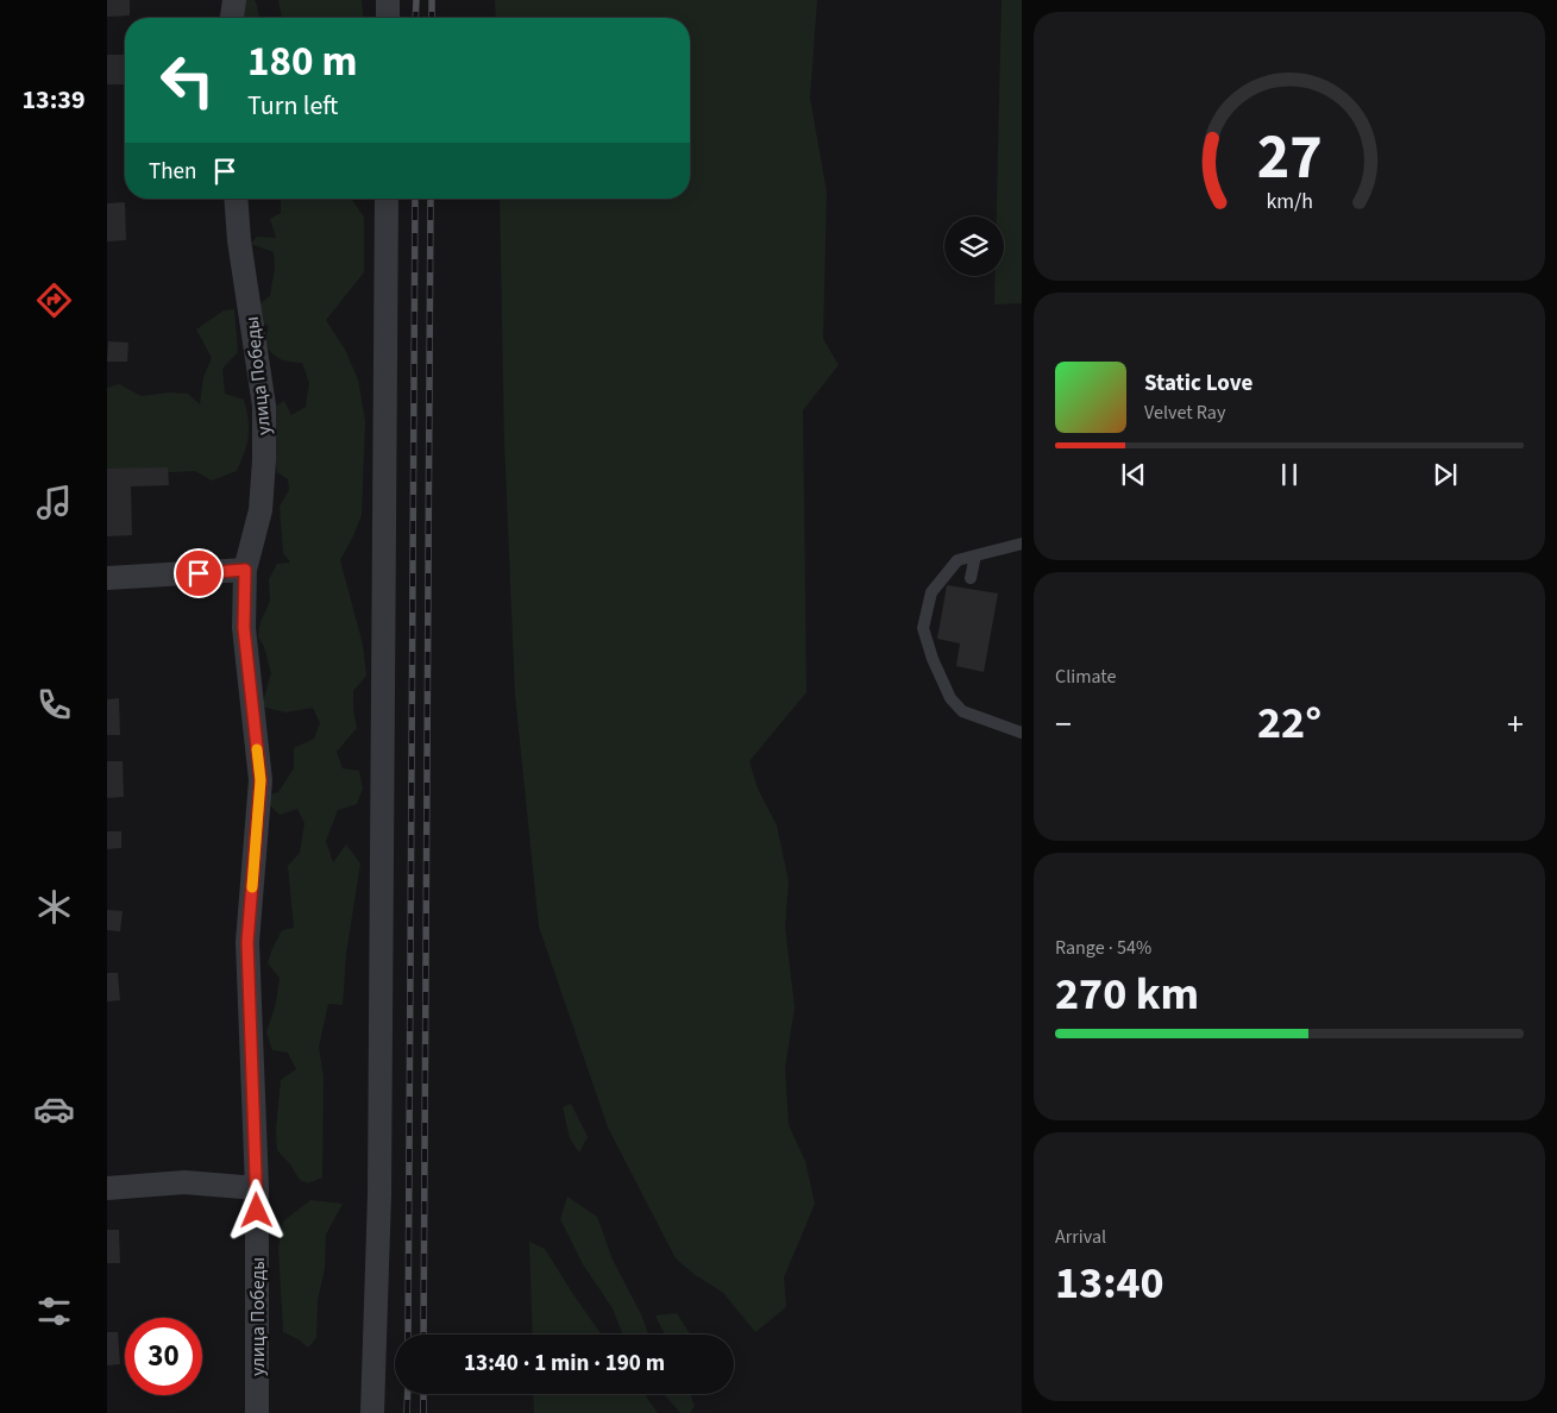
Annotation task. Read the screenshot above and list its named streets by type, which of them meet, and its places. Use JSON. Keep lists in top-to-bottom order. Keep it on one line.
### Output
{"streets":{"street":["улица Победы"]},"page":{"tabs":"13:39","turn":["180 m","Turn left"],"then":"Then","song":["Static Love","Velvet Ray"],"tile":["Climate",["Range · 54%","270 km"],["Arrival","13:40"]],"heat":["−","22°","+"],"limit":"30","trip":"13:40 · 1 min · 190 m","gauge":["27","km/h"]}}
